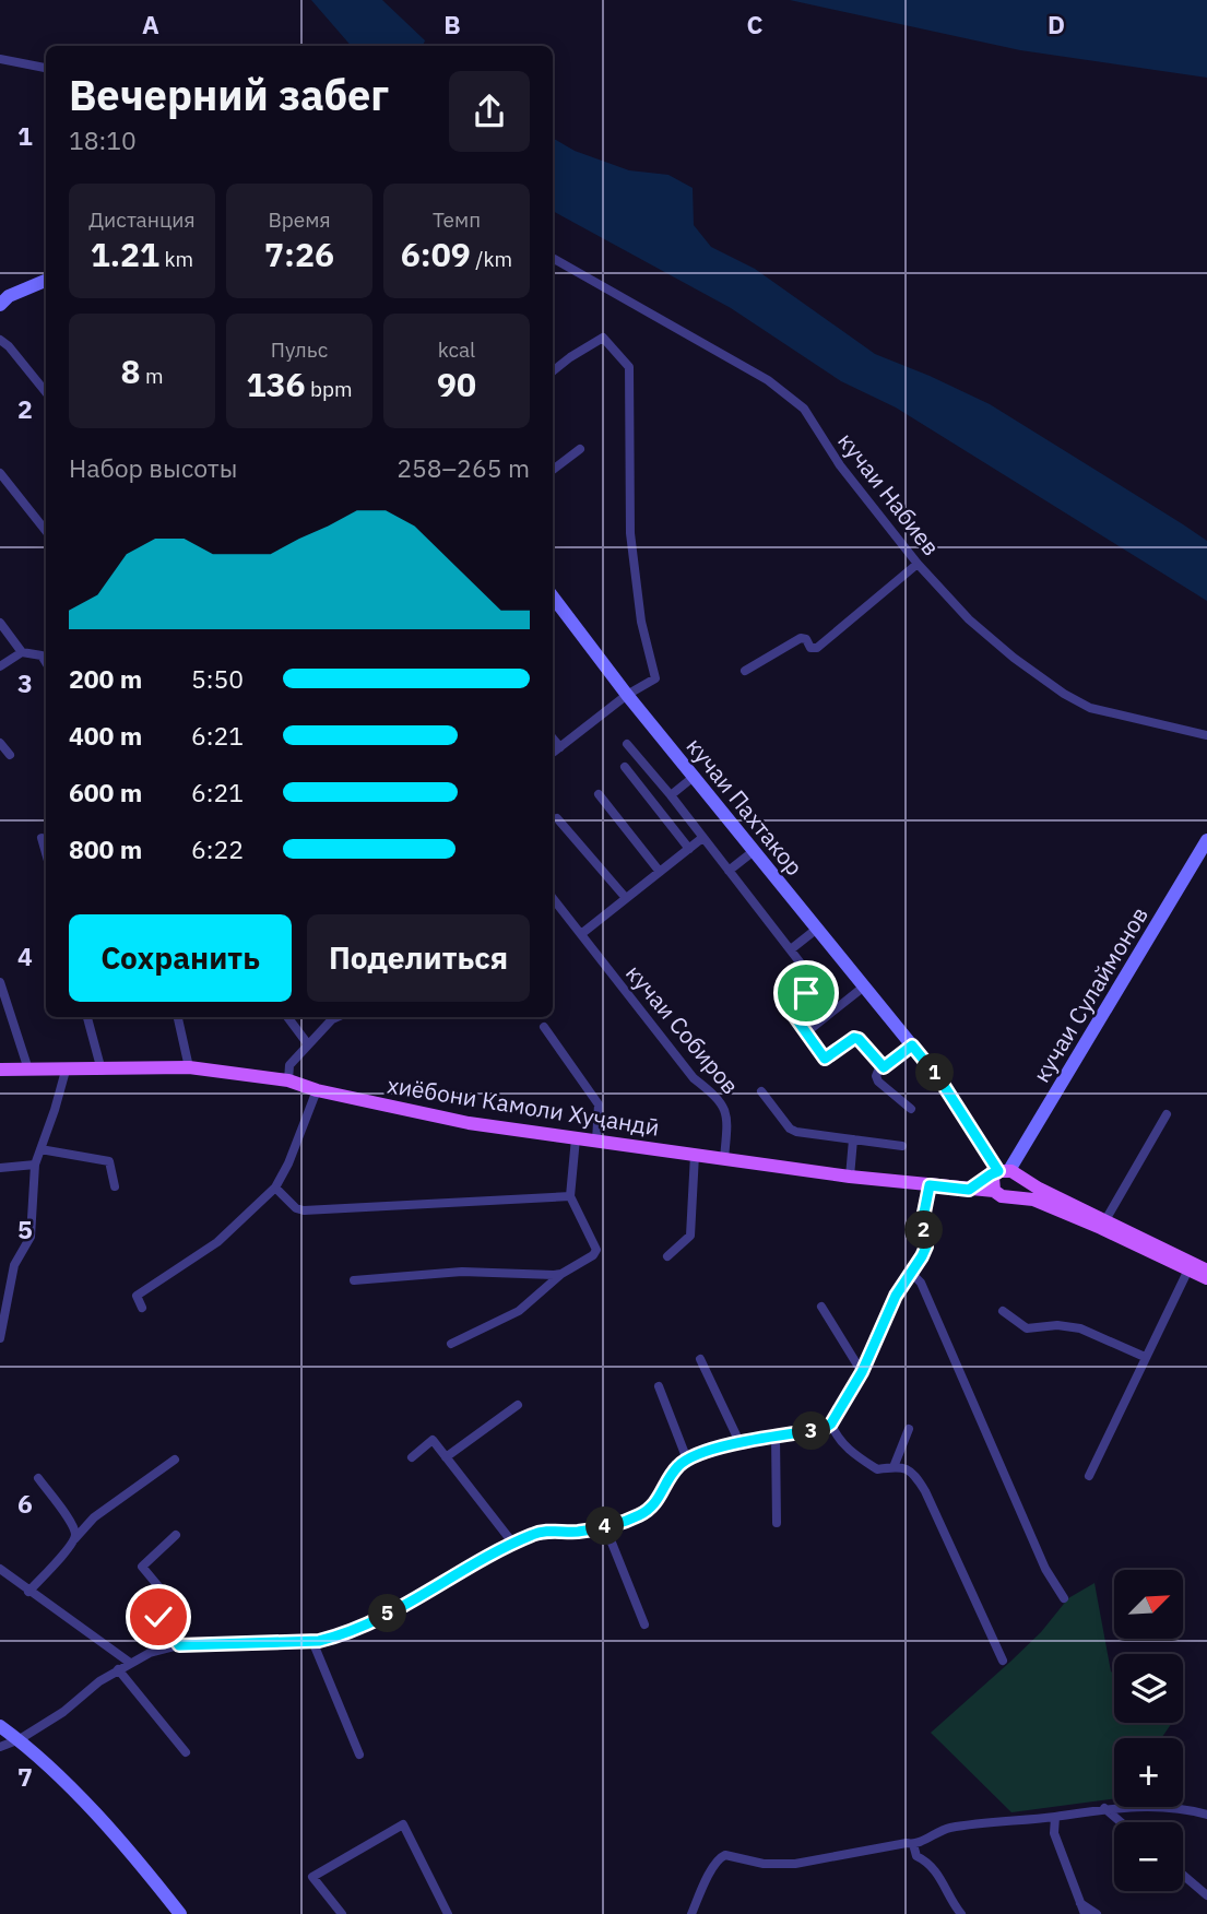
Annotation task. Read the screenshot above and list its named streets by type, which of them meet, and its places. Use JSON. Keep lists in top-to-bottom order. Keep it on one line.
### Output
{"streets":{"main road":["кучаи Пахтакор","кучаи Сулаймонов","хиёбони Камоли Хуҷандӣ"],"street":["кучаи Набиев","кучаи Собиров"]},"crossings":[["кучаи Пахтакор","кучаи Сулаймонов"],["кучаи Собиров","хиёбони Камоли Хуҷандӣ"]],"north":"top right","page":{"heading":["Вечерний забег","18:10"],"stats":[["Дистанция","1.21 km"],["Время","7:26"],["Темп","6:09 /km"],["8 m"],["Пульс","136 bpm"],["kcal","90"]],"chart":["Набор высоты","258–265 m"],"list":[{"name":"200 m","note":"5:50"},{"name":"400 m","note":"6:21"},{"name":"600 m","note":"6:21"},{"name":"800 m","note":"6:22"}],"buttons":["Сохранить","Поделиться"],"pins":["1","2","3","4","5"],"map_buttons":["+","−"]},"grid":{"columns":["A","B","C","D"],"rows":["1","2","3","4","5","6","7"]}}
